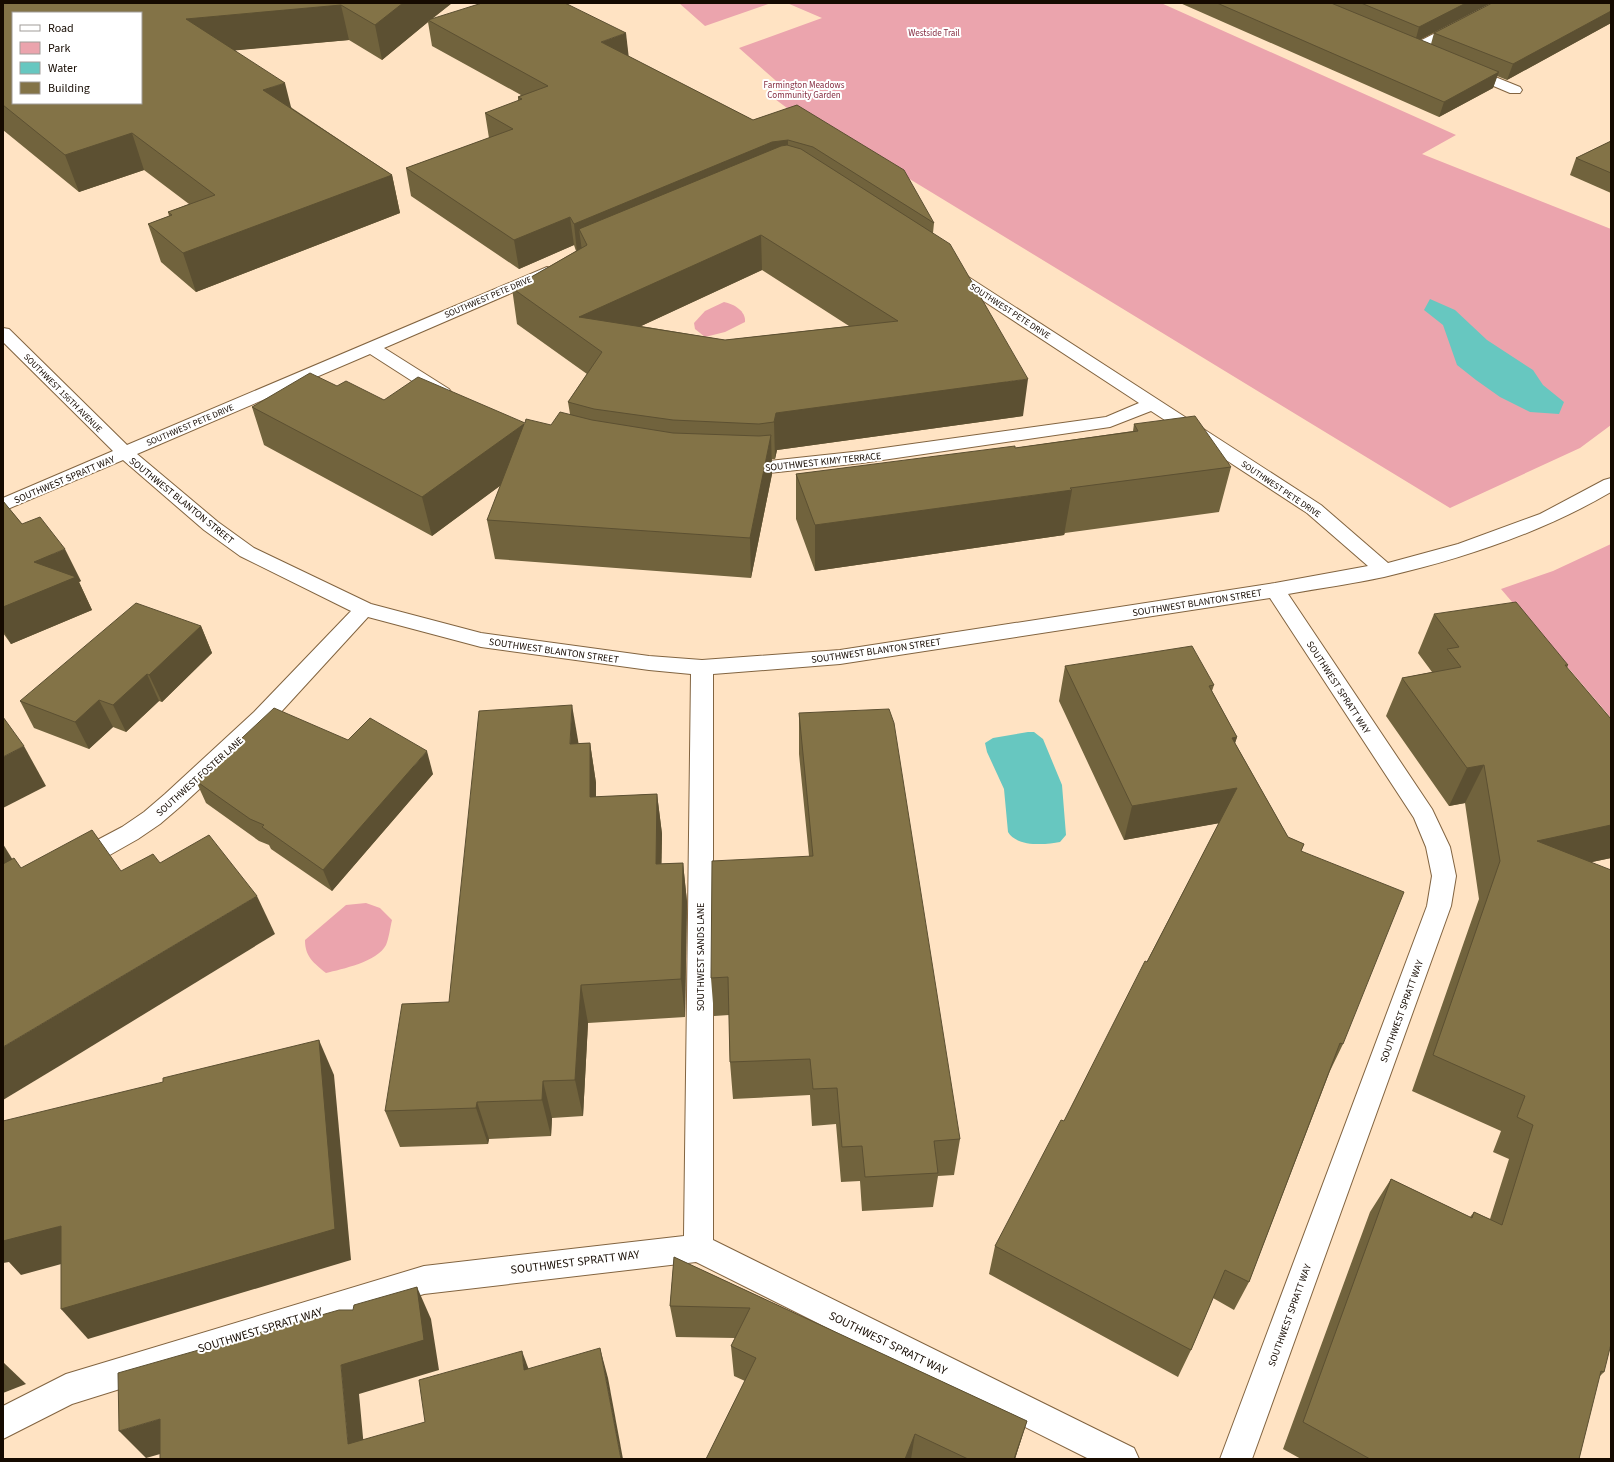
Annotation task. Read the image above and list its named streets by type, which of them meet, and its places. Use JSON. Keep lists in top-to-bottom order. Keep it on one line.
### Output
{"streets":{"street":["SOUTHWEST PETE DRIVE","SOUTHWEST 156TH AVENUE","SOUTHWEST KIMY TERRACE","SOUTHWEST SPRATT WAY","SOUTHWEST BLANTON STREET","SOUTHWEST FOSTER LANE","SOUTHWEST SANDS LANE"]},"crossings":[["SOUTHWEST PETE DRIVE","SOUTHWEST 156TH AVENUE"],["SOUTHWEST PETE DRIVE","SOUTHWEST KIMY TERRACE"],["SOUTHWEST PETE DRIVE","SOUTHWEST SPRATT WAY"],["SOUTHWEST PETE DRIVE","SOUTHWEST BLANTON STREET"],["SOUTHWEST 156TH AVENUE","SOUTHWEST SPRATT WAY"],["SOUTHWEST 156TH AVENUE","SOUTHWEST BLANTON STREET"],["SOUTHWEST SPRATT WAY","SOUTHWEST BLANTON STREET"],["SOUTHWEST SPRATT WAY","SOUTHWEST SANDS LANE"],["SOUTHWEST BLANTON STREET","SOUTHWEST FOSTER LANE"],["SOUTHWEST BLANTON STREET","SOUTHWEST SANDS LANE"]],"parks":["Westside Trail","Farmington Meadows Community Garden"],"legend":["Road","Park","Water","Building"]}
